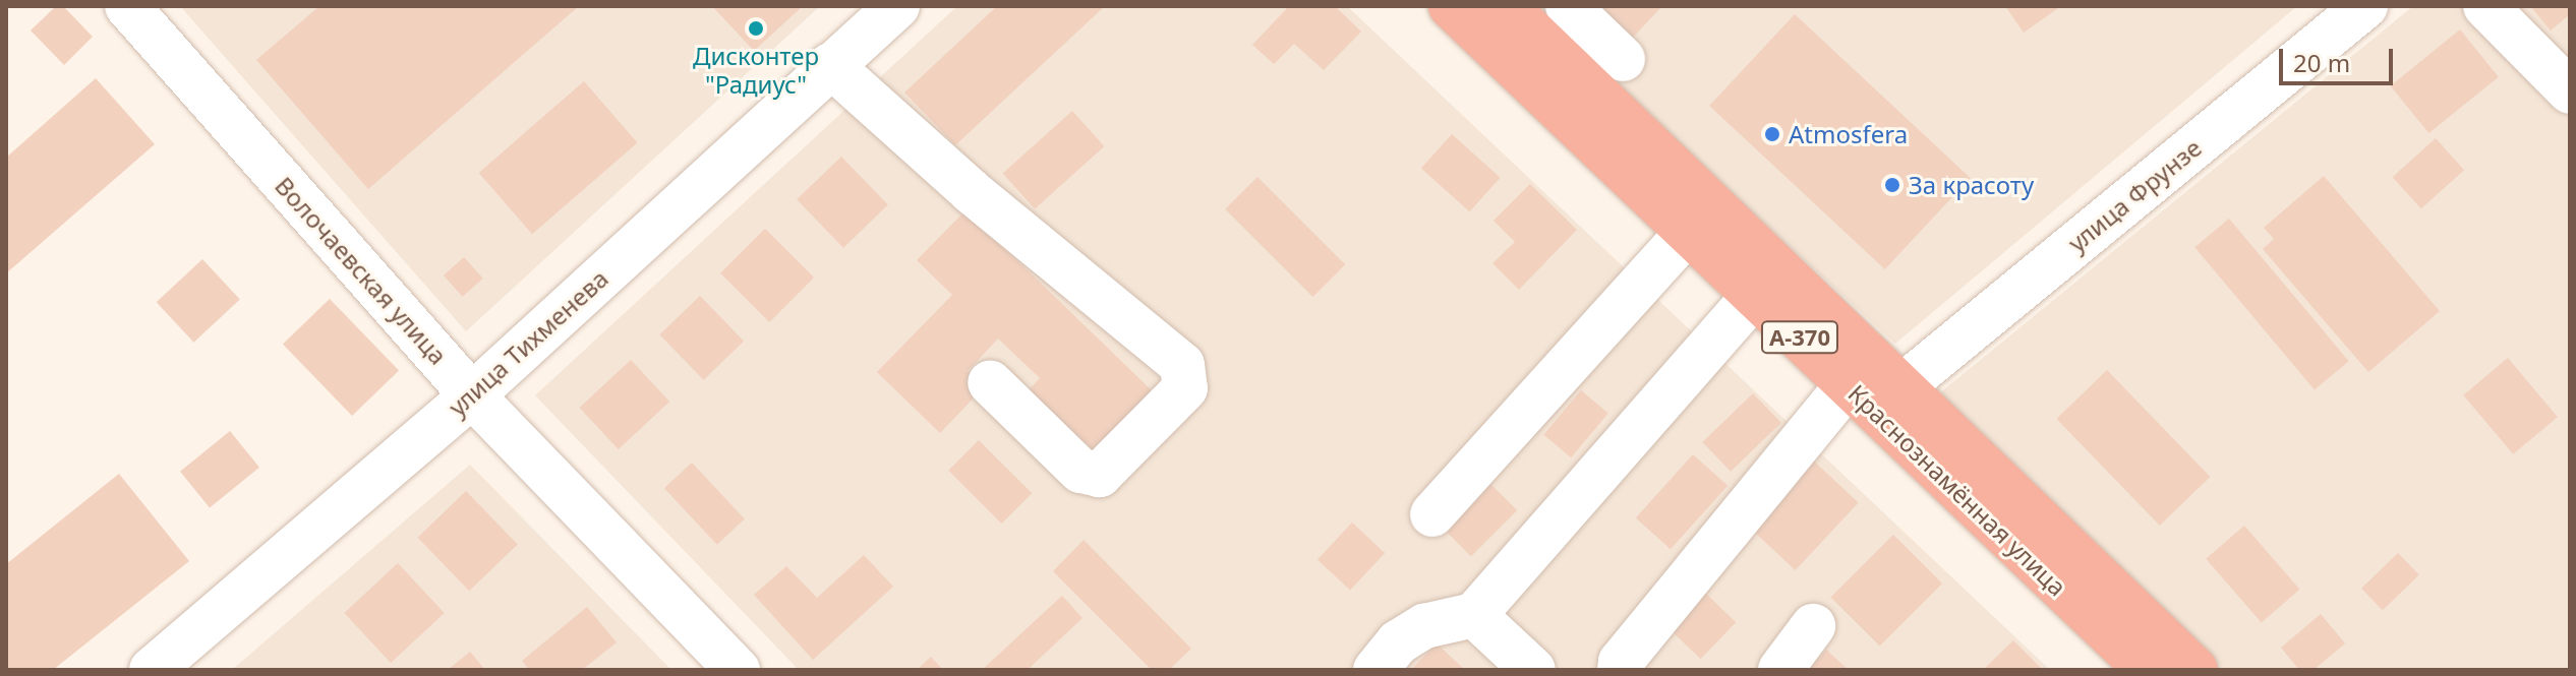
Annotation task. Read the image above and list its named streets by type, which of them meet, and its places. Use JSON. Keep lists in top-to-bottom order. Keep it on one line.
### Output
{"streets":{"highway":["А-370","Краснознамённая улица"],"street":["улица Фрунзе","Волочаевская улица","улица Тихменева"]},"crossings":[["улица Фрунзе","Краснознамённая улица"],["Волочаевская улица","улица Тихменева"]],"places":["Дисконтер \"Радиус\"","Atmosfera","За красоту"],"scale_bar":"20 m"}
